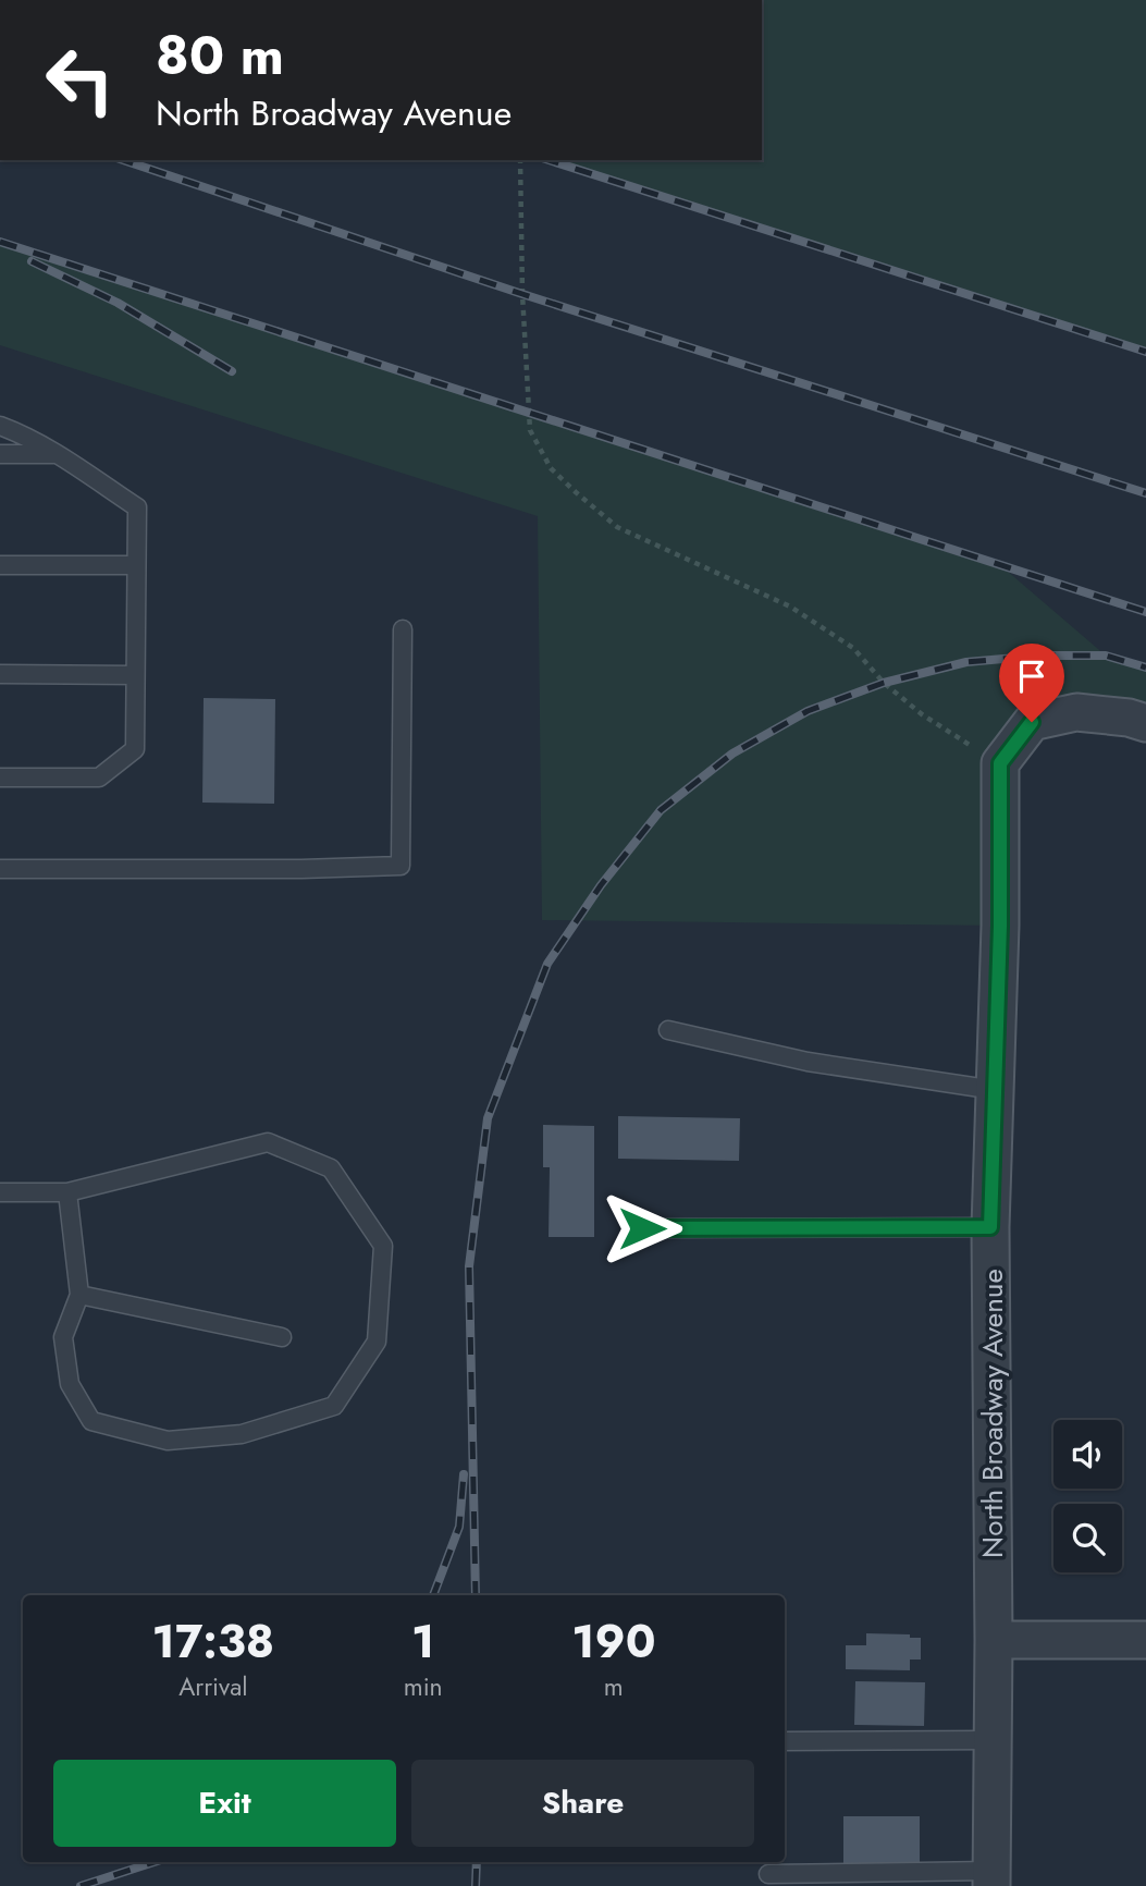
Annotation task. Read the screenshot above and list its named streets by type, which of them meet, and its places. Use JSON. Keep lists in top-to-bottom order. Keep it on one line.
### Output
{"streets":{"street":["North Broadway Avenue"]},"page":{"turn":["80 m","North Broadway Avenue"],"eta":["17:38","Arrival","1","min","190","m"],"buttons":["Exit","Share"]}}
